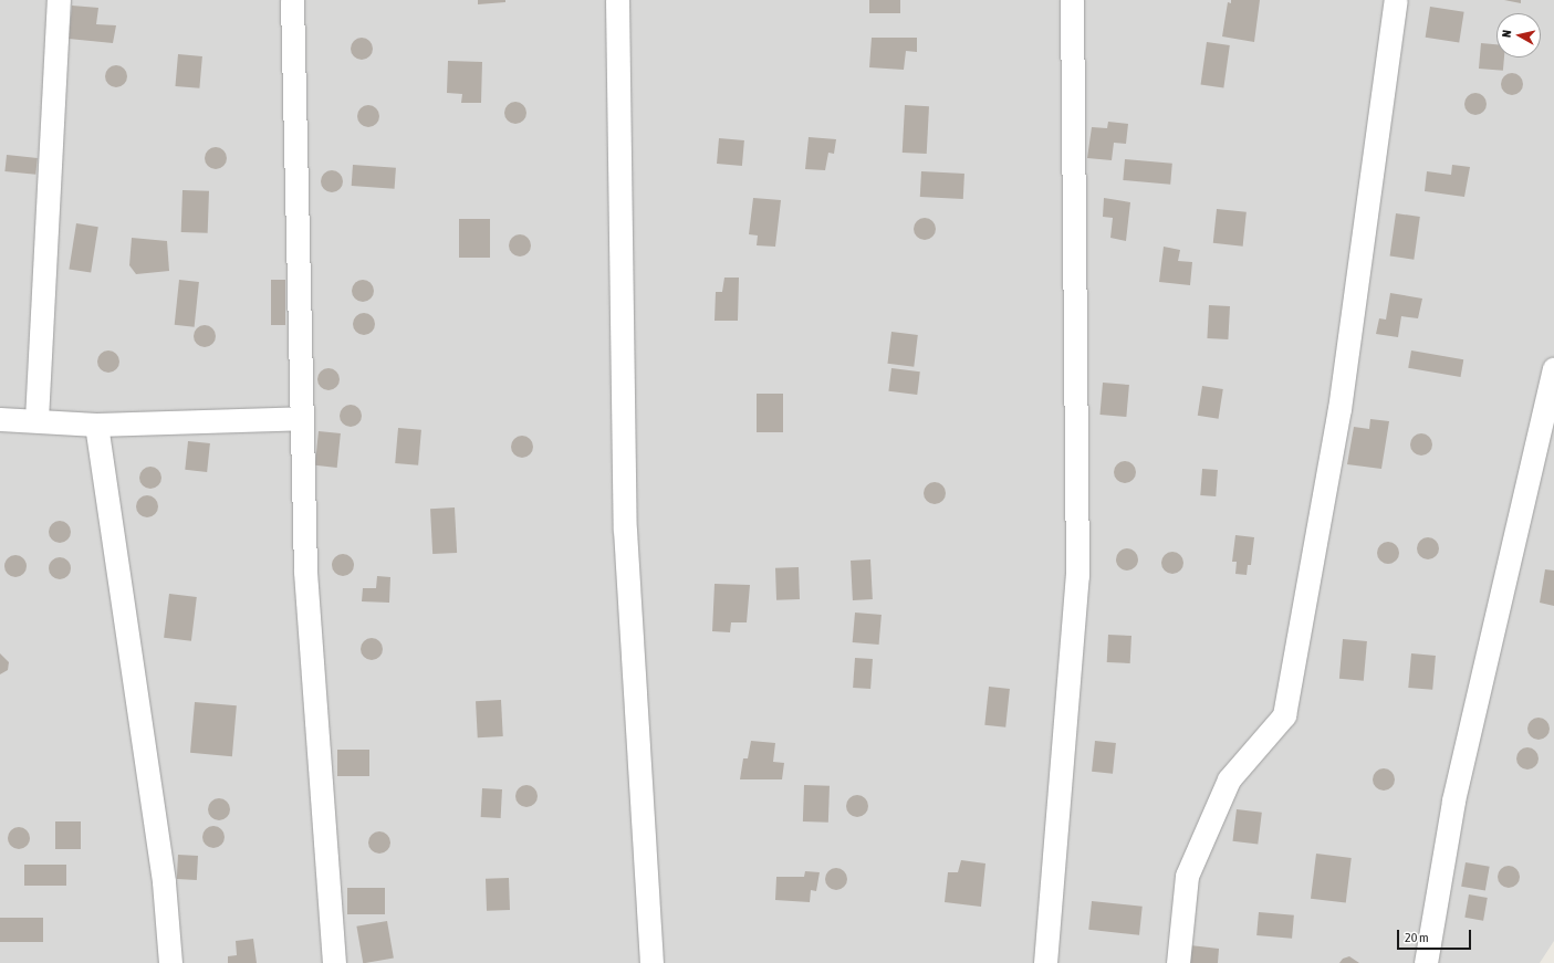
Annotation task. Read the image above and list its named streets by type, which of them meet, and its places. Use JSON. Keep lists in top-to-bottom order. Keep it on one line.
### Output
{"scale_bar":"20 m","north":"left"}
